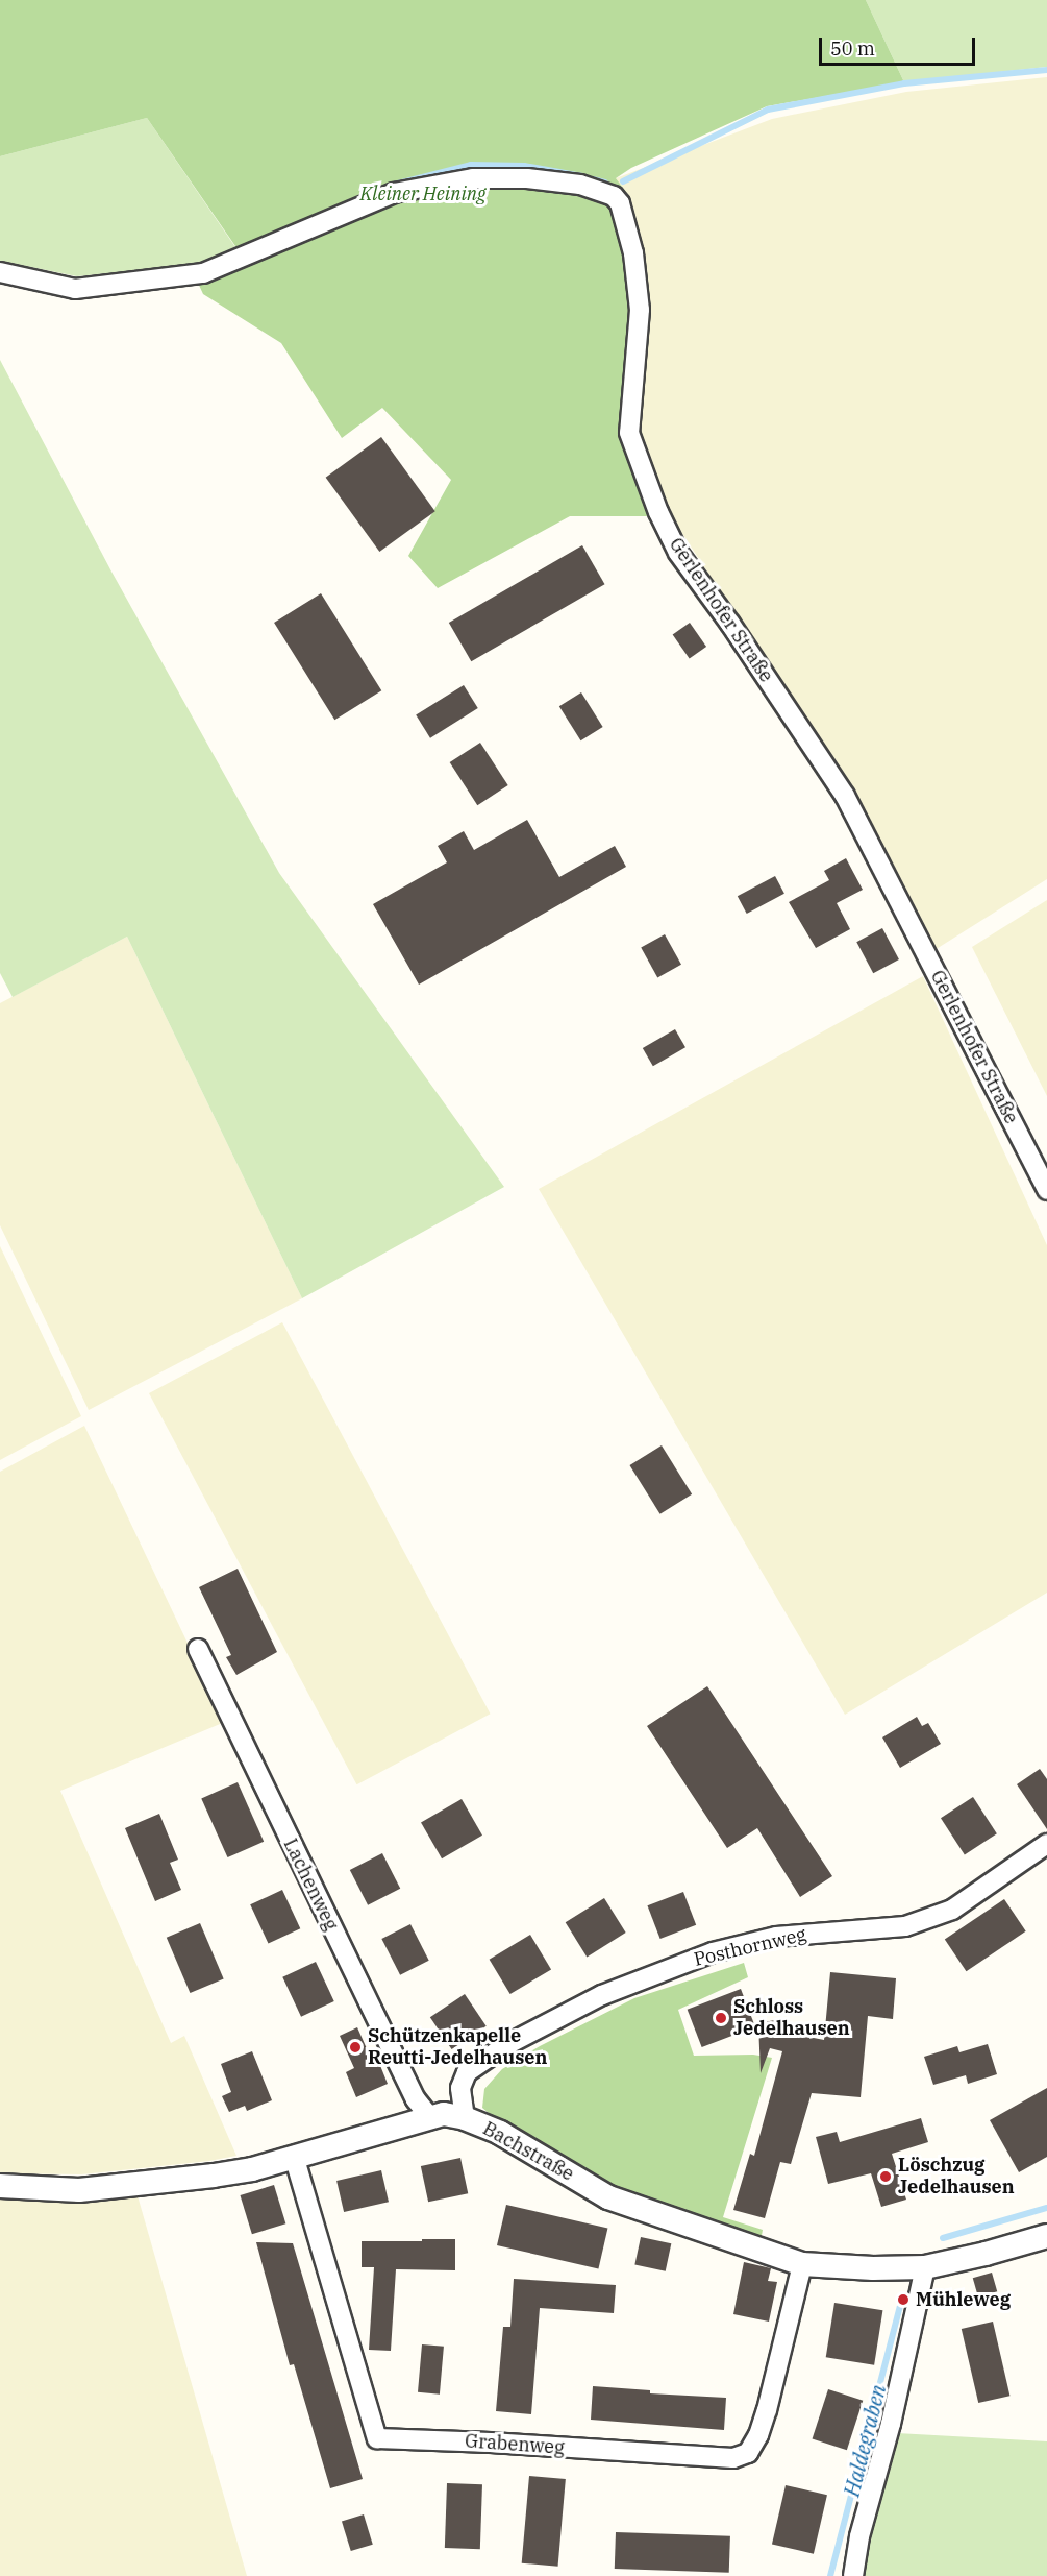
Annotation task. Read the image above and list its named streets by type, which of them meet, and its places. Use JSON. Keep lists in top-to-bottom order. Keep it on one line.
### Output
{"streets":{"street":["Gerlenhofer Straße","Lachenweg","Posthornweg","Bachstraße","Grabenweg"]},"crossings":[["Lachenweg","Bachstraße"],["Posthornweg","Bachstraße"],["Bachstraße","Grabenweg"]],"water":["Haldegraben"],"parks":["Kleiner Heining"],"places":["Schloss Jedelhausen","Schützenkapelle Reutti-Jedelhausen","Löschzug Jedelhausen","Mühleweg"],"scale_bar":"50 m"}
